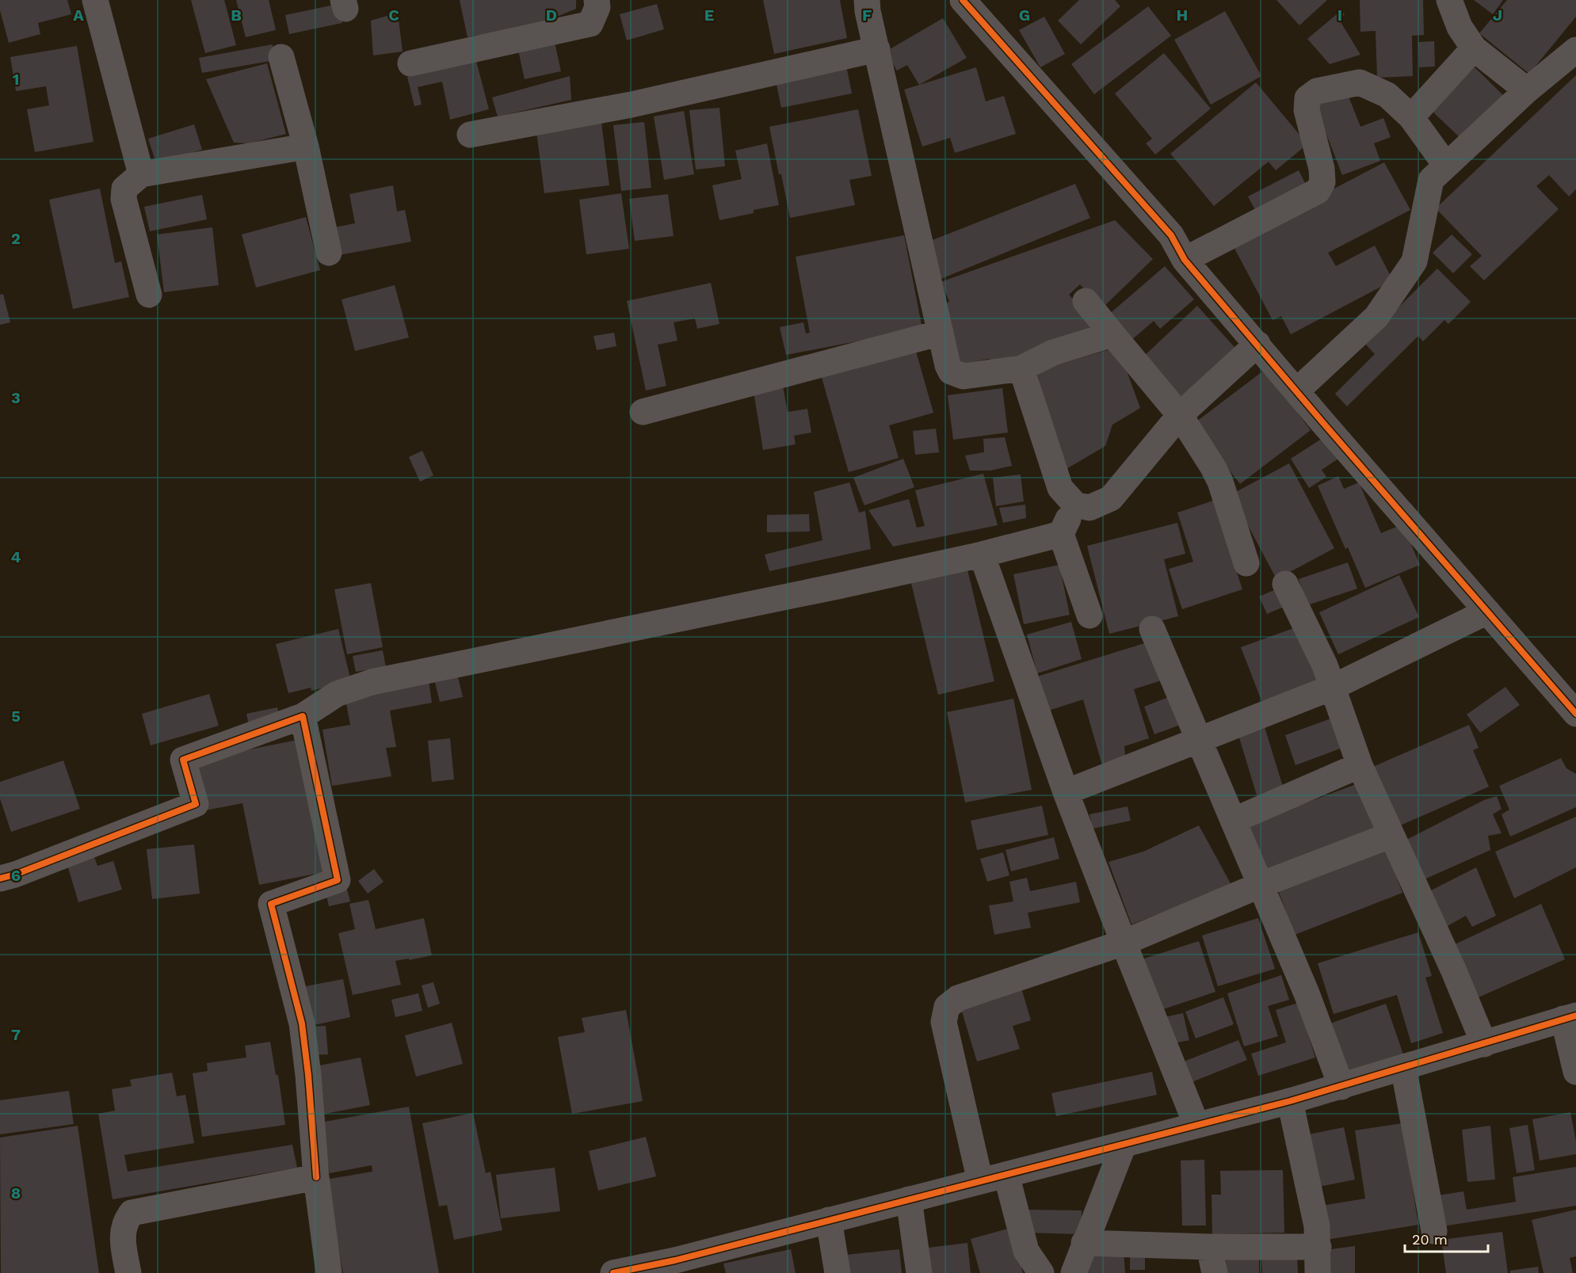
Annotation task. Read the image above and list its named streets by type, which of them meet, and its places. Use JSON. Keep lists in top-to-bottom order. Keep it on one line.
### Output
{"scale_bar":"20 m","grid":{"columns":["A","B","C","D","E","F","G","H","I","J"],"rows":["1","2","3","4","5","6","7","8"]}}
